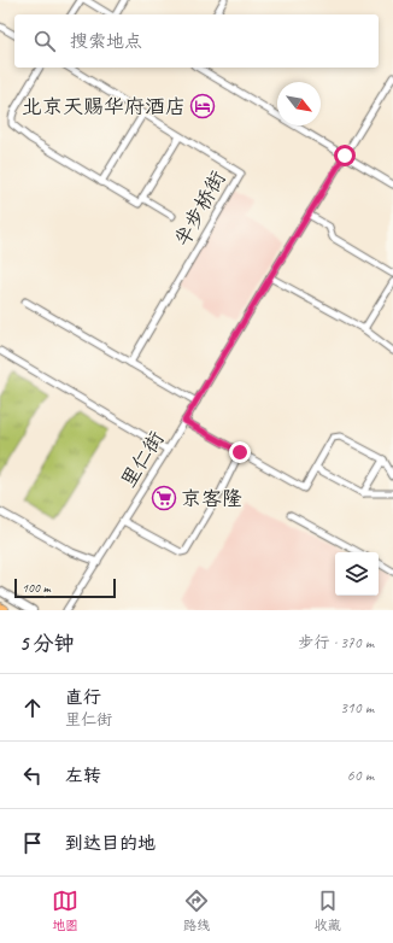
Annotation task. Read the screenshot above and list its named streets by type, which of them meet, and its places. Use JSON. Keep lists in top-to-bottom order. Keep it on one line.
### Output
{"streets":{"street":["半步桥街","里仁街"]},"places":{"hotel":["北京天赐华府酒店"],"supermarket":["京客隆"]},"scale_bar":"100 m","north":"bottom right","page":{"search":"搜索地点","scale":"100 m","heading":["5 分钟","步行 · 370 m"],"list":[["直行","里仁街","310 m"],["左转","60 m"],"到达目的地"],"nav":["地图","路线","收藏"]}}
